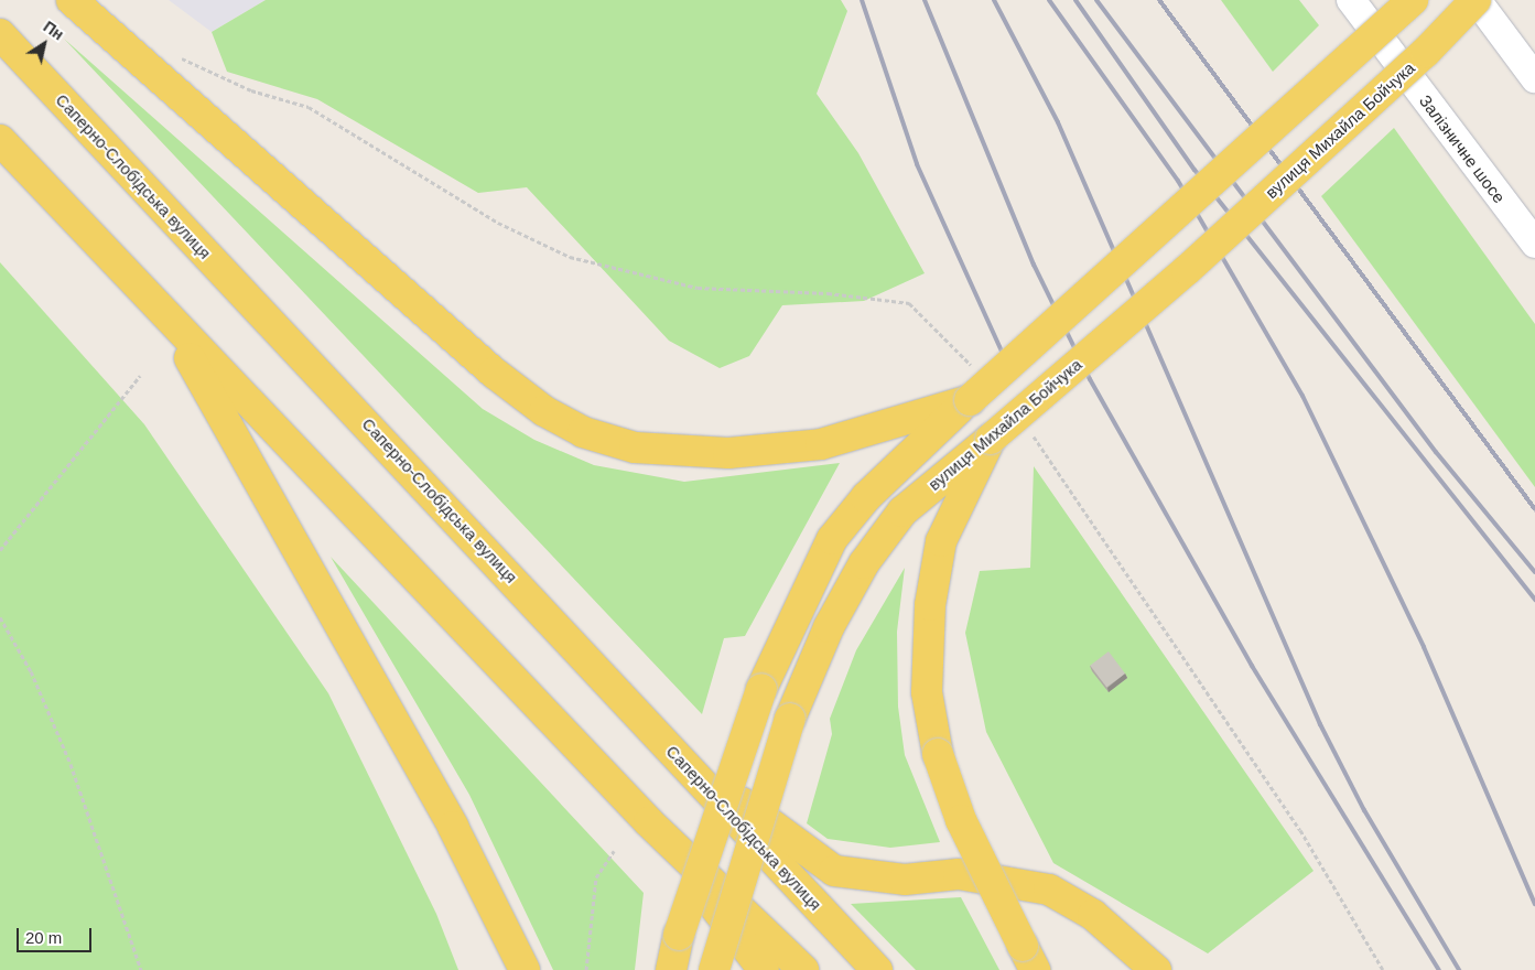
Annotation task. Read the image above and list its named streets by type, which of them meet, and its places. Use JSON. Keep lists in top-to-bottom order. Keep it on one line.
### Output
{"streets":{"main road":["вулиця Михайла Бойчука","Саперно-Слобідська вулиця"],"street":["Залізничне шосе"]},"scale_bar":"20 m","north":"top right"}
